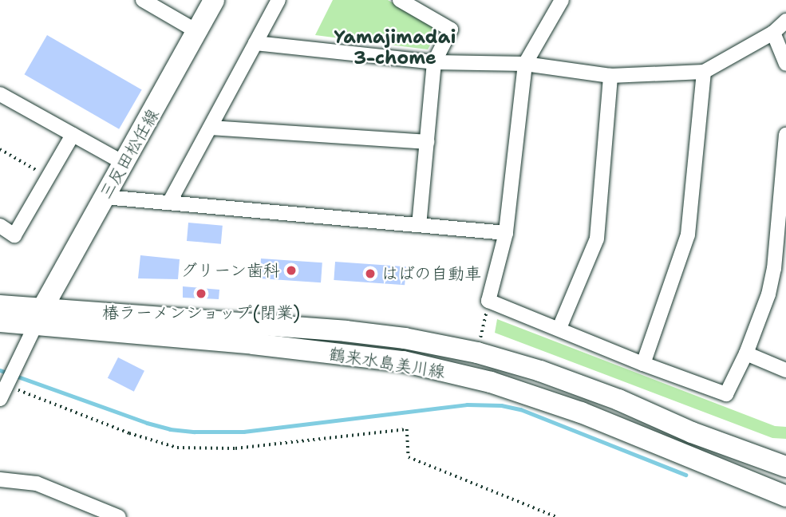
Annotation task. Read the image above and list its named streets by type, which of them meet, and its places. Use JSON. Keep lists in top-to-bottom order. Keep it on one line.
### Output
{"streets":{"main road":["三反田松任線","鶴来水島美川線"]},"crossings":[["三反田松任線","鶴来水島美川線"]],"districts":["Yamajimadai 3-chome"],"places":["グリーン歯科","はばの自動車","椿ラーメンショップ(閉業)"]}
